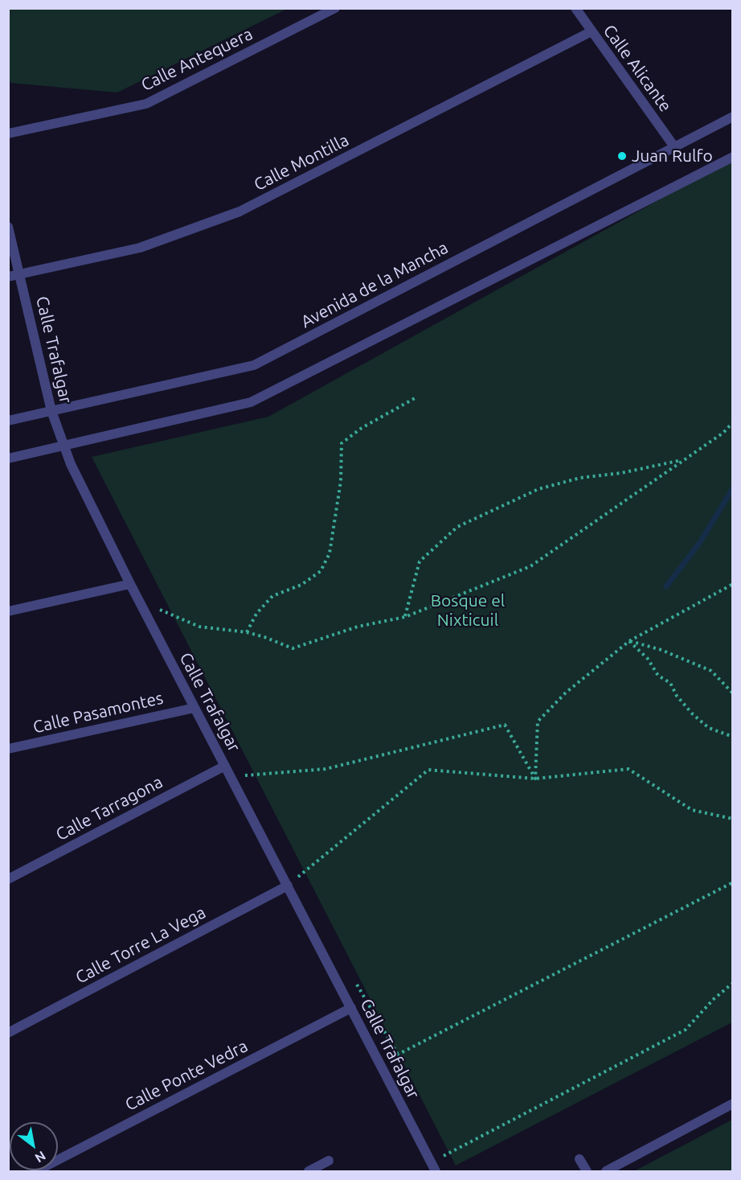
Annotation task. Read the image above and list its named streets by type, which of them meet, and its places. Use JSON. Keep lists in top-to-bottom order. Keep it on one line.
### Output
{"streets":{"street":["Calle Antequera","Calle Alicante","Calle Montilla","Avenida de la Mancha","Calle Trafalgar","Calle Pasamontes","Calle Tarragona","Calle Torre La Vega","Calle Ponte Vedra"]},"crossings":[["Calle Alicante","Calle Montilla"],["Calle Alicante","Avenida de la Mancha"],["Calle Montilla","Calle Trafalgar"],["Avenida de la Mancha","Calle Trafalgar"],["Calle Trafalgar","Calle Pasamontes"],["Calle Trafalgar","Calle Tarragona"],["Calle Trafalgar","Calle Torre La Vega"],["Calle Trafalgar","Calle Ponte Vedra"]],"parks":["Bosque el Nixticuil"],"places":["Juan Rulfo"],"north":"bottom right"}
